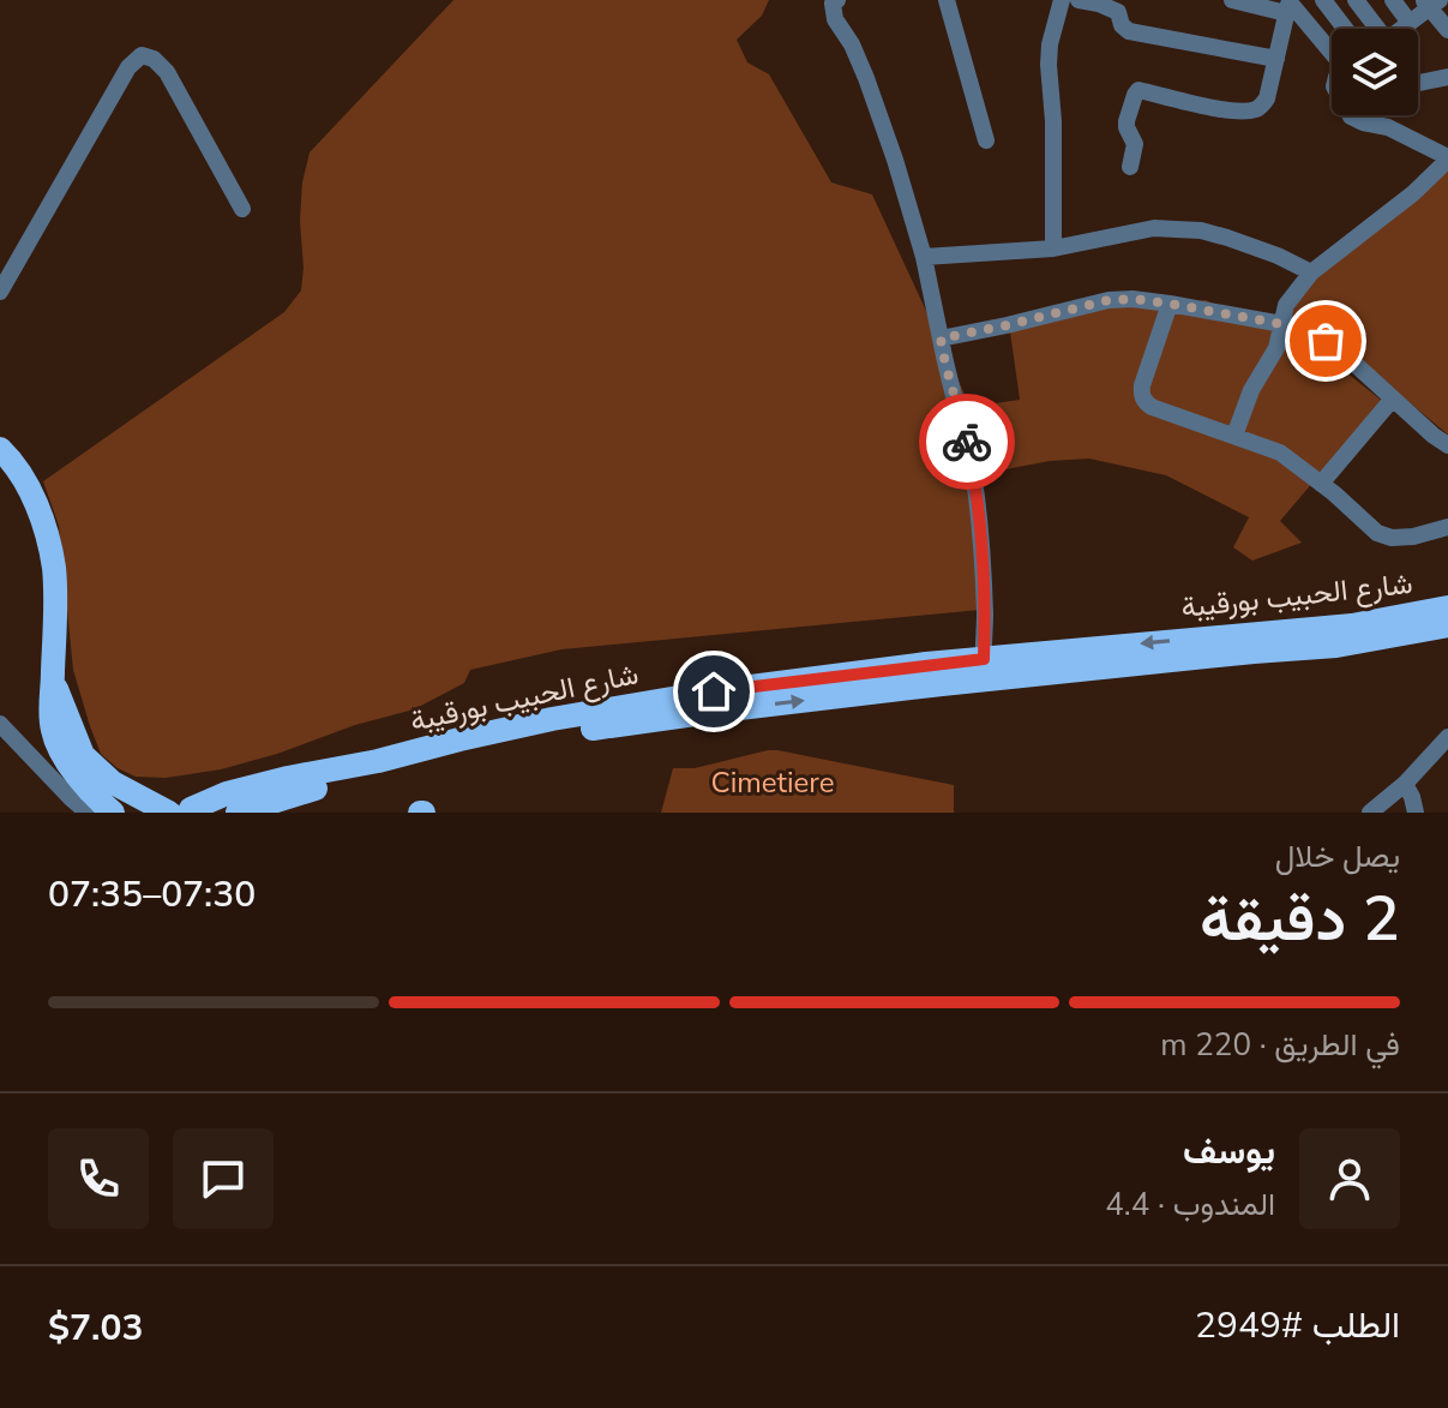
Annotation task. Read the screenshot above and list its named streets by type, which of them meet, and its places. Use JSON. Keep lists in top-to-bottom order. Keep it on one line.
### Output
{"streets":{"main road":["شارع الحبيب بورقيبة"]},"parks":["Cimetiere"],"page":{"heading":["2 دقيقة","يصل خلال","07:30–07:35"],"panel":["يوسف","المندوب · 4.4","الطلب #2949","$7.03"],"bar":"في الطريق · 220 m"}}
